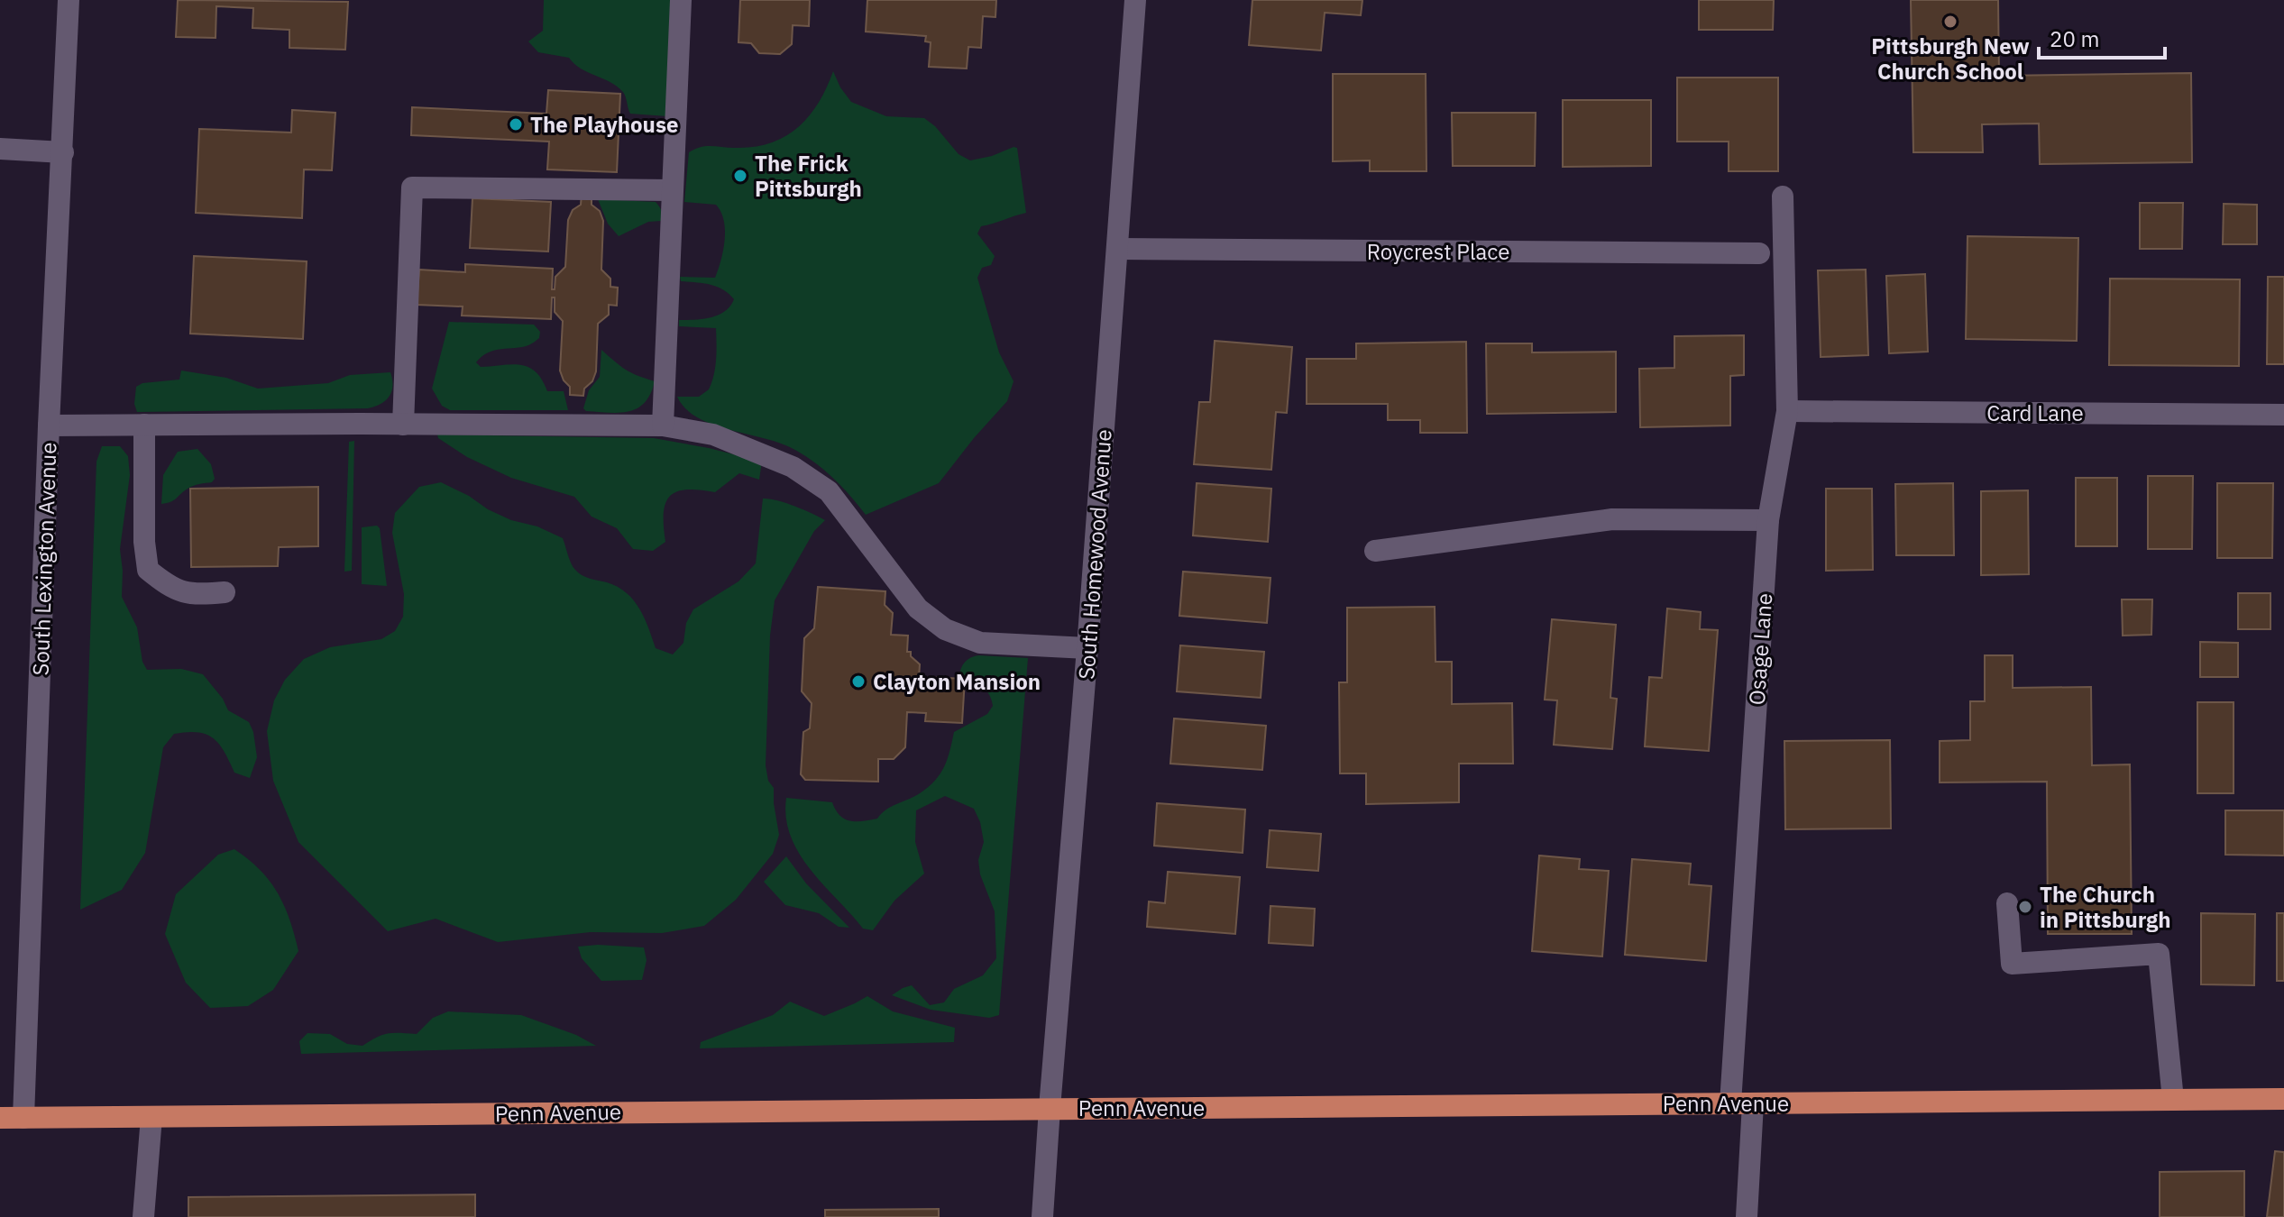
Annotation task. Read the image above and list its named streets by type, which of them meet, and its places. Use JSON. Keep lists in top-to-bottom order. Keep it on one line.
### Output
{"streets":{"highway":["Penn Avenue"],"street":["Roycrest Place","Card Lane","South Homewood Avenue","South Lexington Avenue","Osage Lane"]},"crossings":[["Roycrest Place","South Homewood Avenue"],["Card Lane","Osage Lane"],["South Homewood Avenue","Penn Avenue"],["South Lexington Avenue","Penn Avenue"],["Osage Lane","Penn Avenue"]],"places":["Pittsburgh New Church School","The Playhouse","The Frick Pittsburgh","Clayton Mansion","The Church in Pittsburgh"],"scale_bar":"20 m"}
